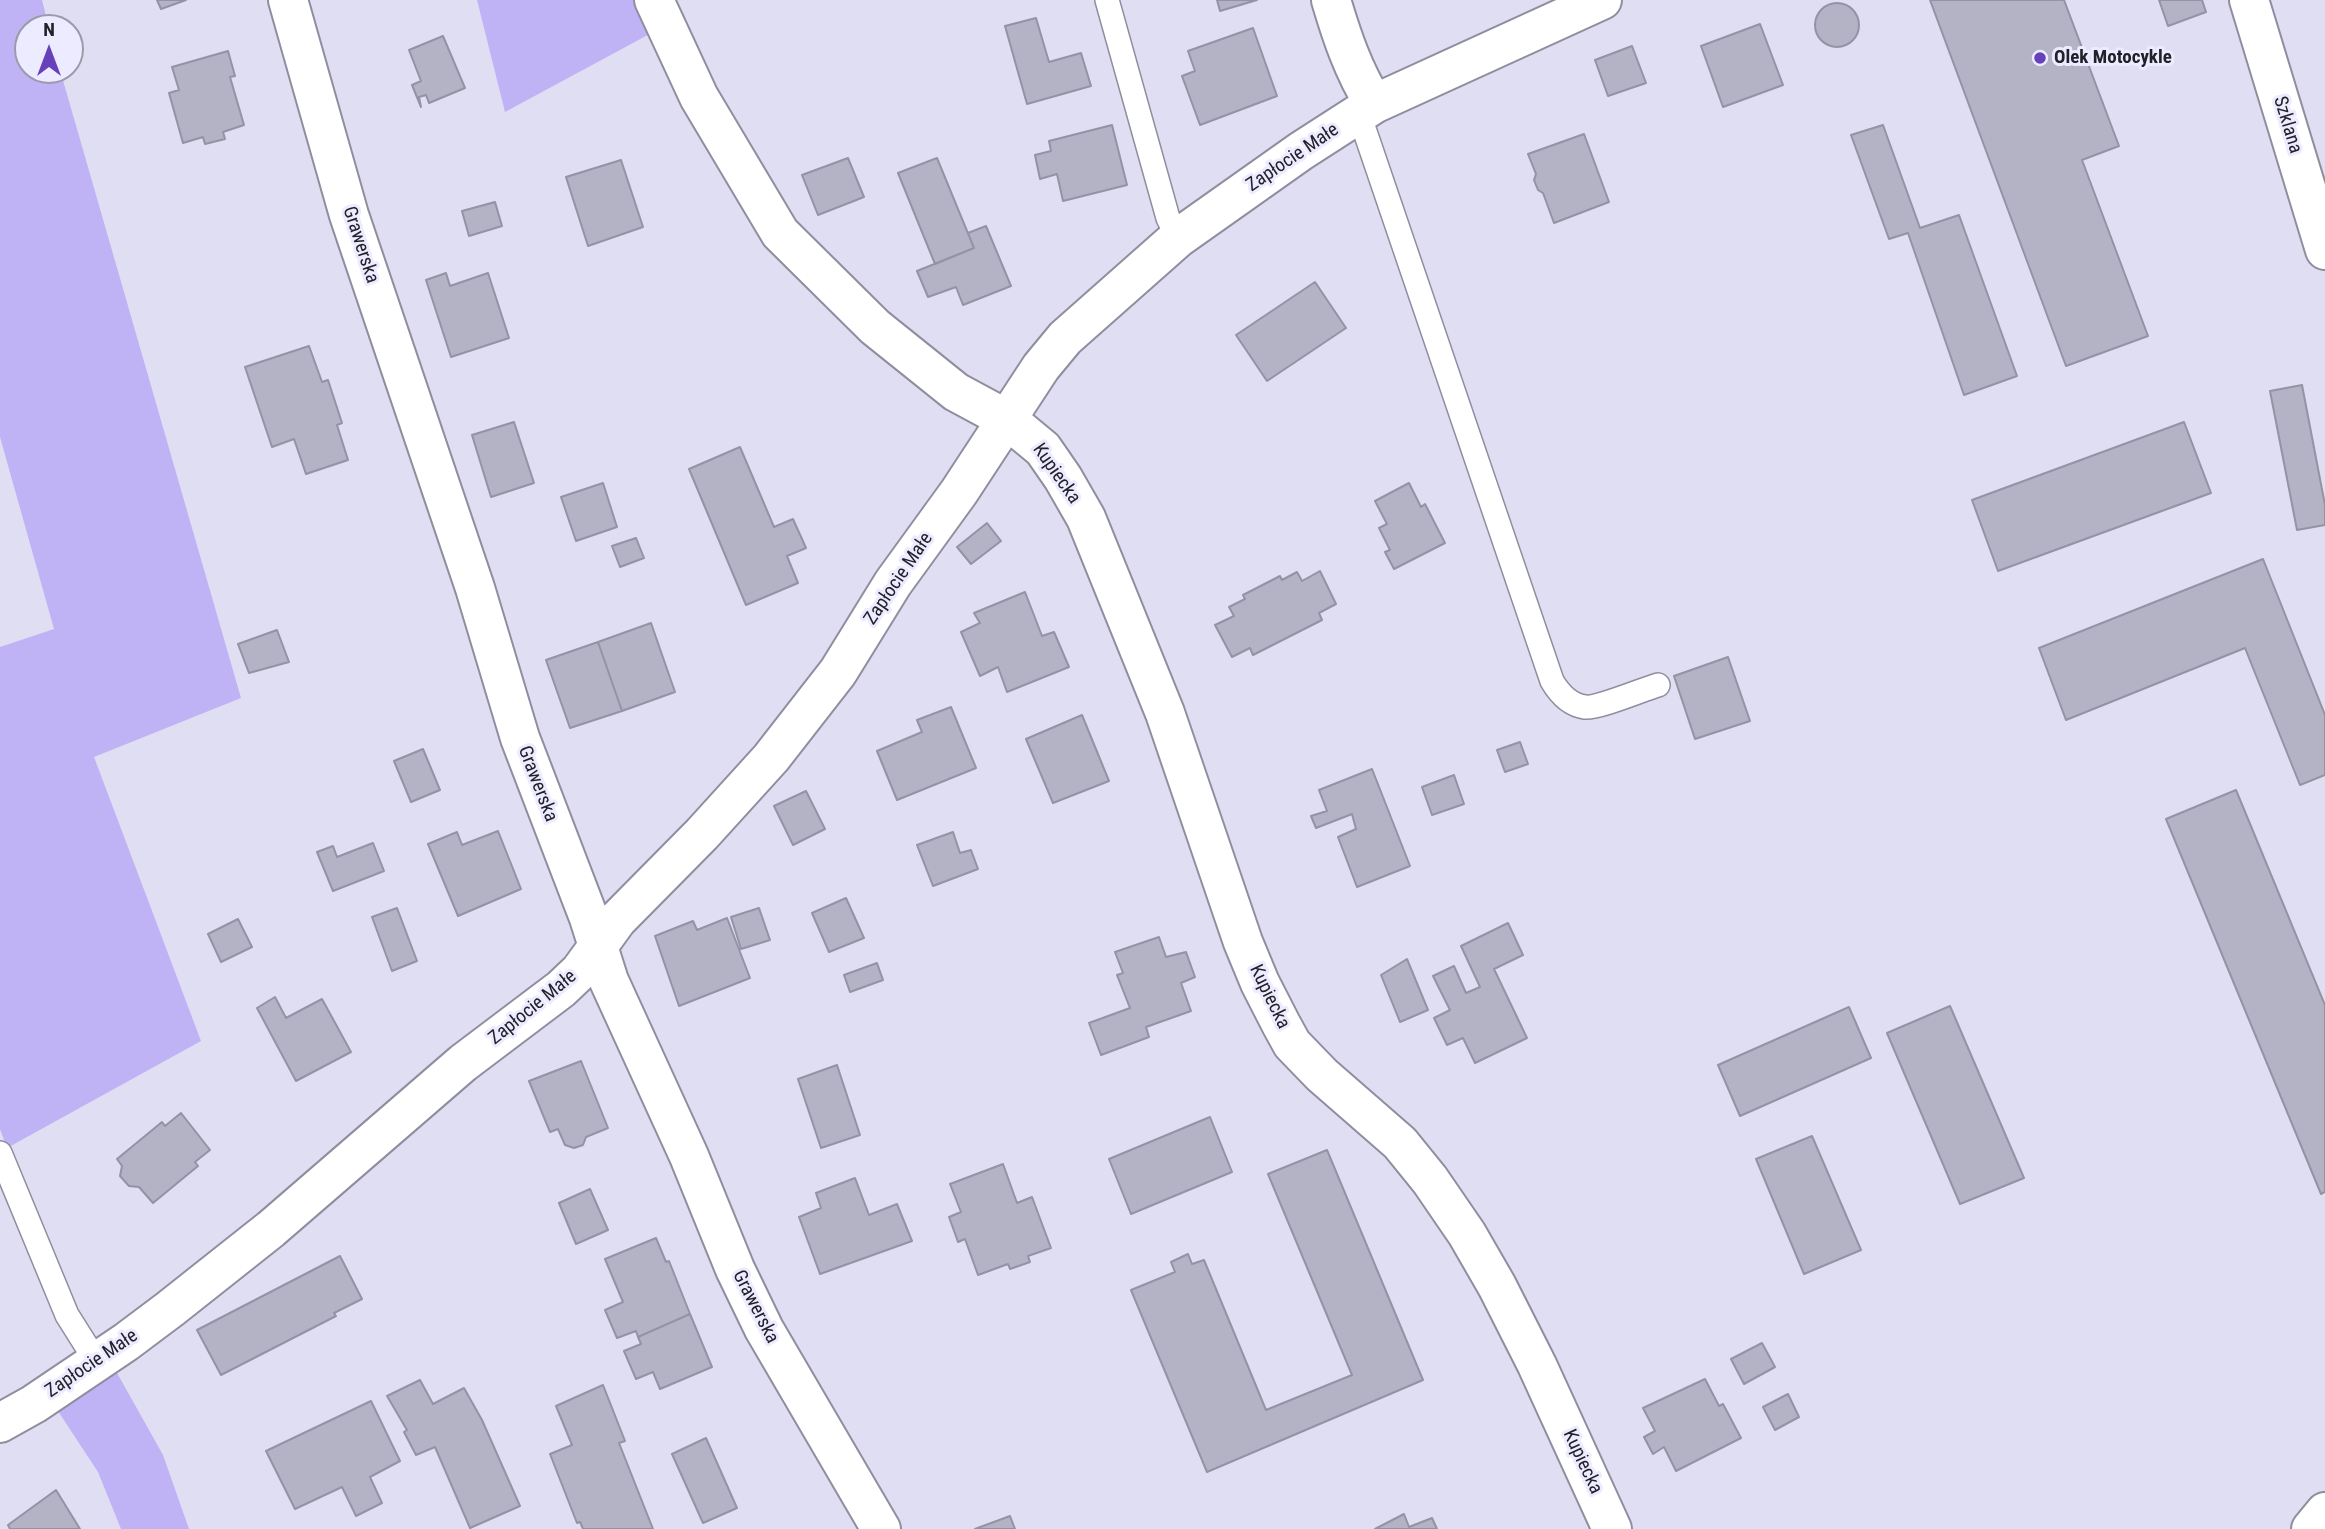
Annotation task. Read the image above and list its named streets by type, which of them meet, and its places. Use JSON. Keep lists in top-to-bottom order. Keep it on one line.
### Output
{"streets":{"street":["Szklana","Zapłocie Małe","Grawerska","Kupiecka"]},"crossings":[["Zapłocie Małe","Grawerska"],["Zapłocie Małe","Kupiecka"]],"places":["Olek Motocykle"],"north":"top"}
